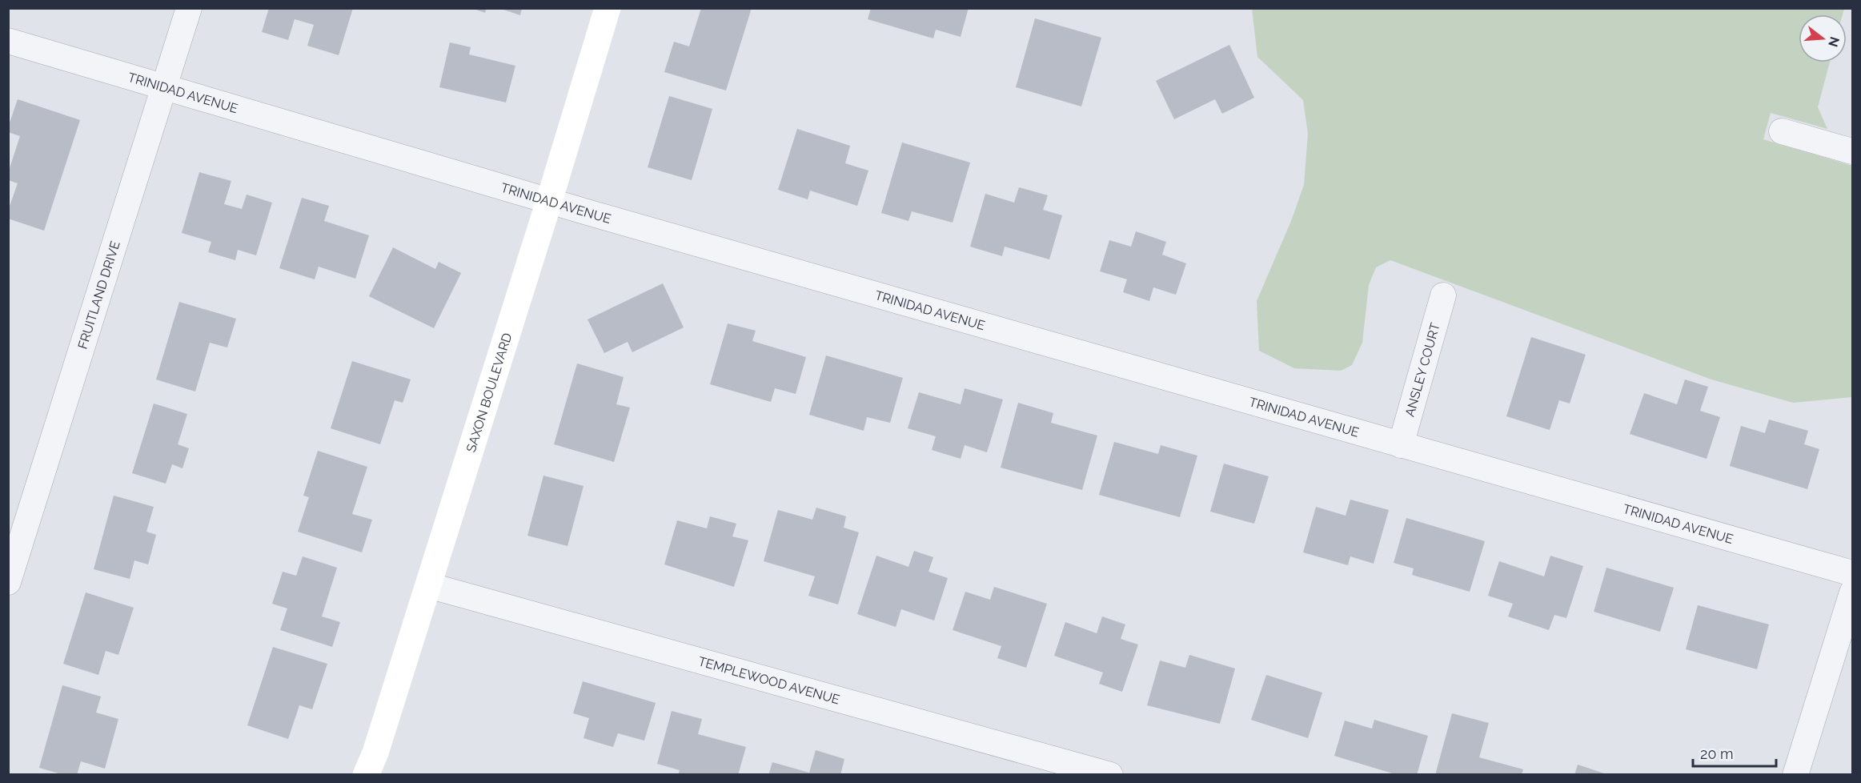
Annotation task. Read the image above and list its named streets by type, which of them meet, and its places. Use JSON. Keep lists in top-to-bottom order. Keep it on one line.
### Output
{"streets":{"main road":["SAXON BOULEVARD"],"street":["TRINIDAD AVENUE","FRUITLAND DRIVE","ANSLEY COURT","TEMPLEWOOD AVENUE"]},"crossings":[["TRINIDAD AVENUE","FRUITLAND DRIVE"],["TRINIDAD AVENUE","ANSLEY COURT"],["TRINIDAD AVENUE","SAXON BOULEVARD"],["SAXON BOULEVARD","TEMPLEWOOD AVENUE"]],"scale_bar":"20 m","north":"right"}
